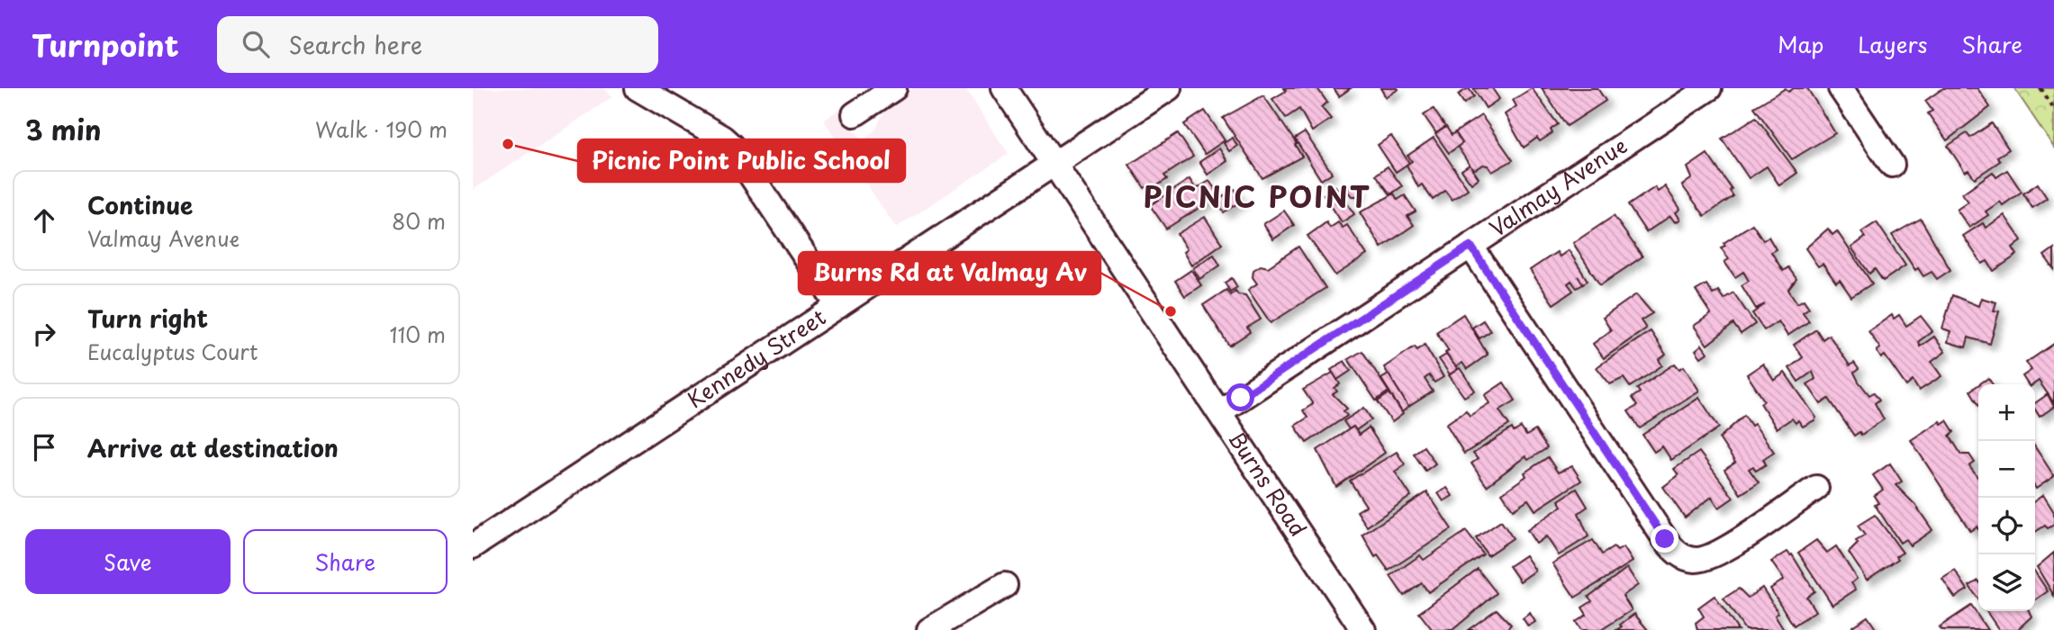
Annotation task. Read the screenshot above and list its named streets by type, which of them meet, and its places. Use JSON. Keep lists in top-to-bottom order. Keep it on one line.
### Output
{"streets":{"street":["Valmay Avenue","Kennedy Street","Burns Road"]},"crossings":[["Valmay Avenue","Burns Road"],["Kennedy Street","Burns Road"]],"districts":["PICNIC POINT"],"places":["Picnic Point Public School","Burns Rd at Valmay Av"],"page":{"header":"Turnpoint","search":"Search here","nav":["Map","Layers","Share"],"heading":["3 min","Walk · 190 m"],"list":[["Continue","Valmay Avenue","80 m"],["Turn right","Eucalyptus Court","110 m"],"Arrive at destination"],"map_buttons":["+","−"],"buttons":["Save","Share"]}}
